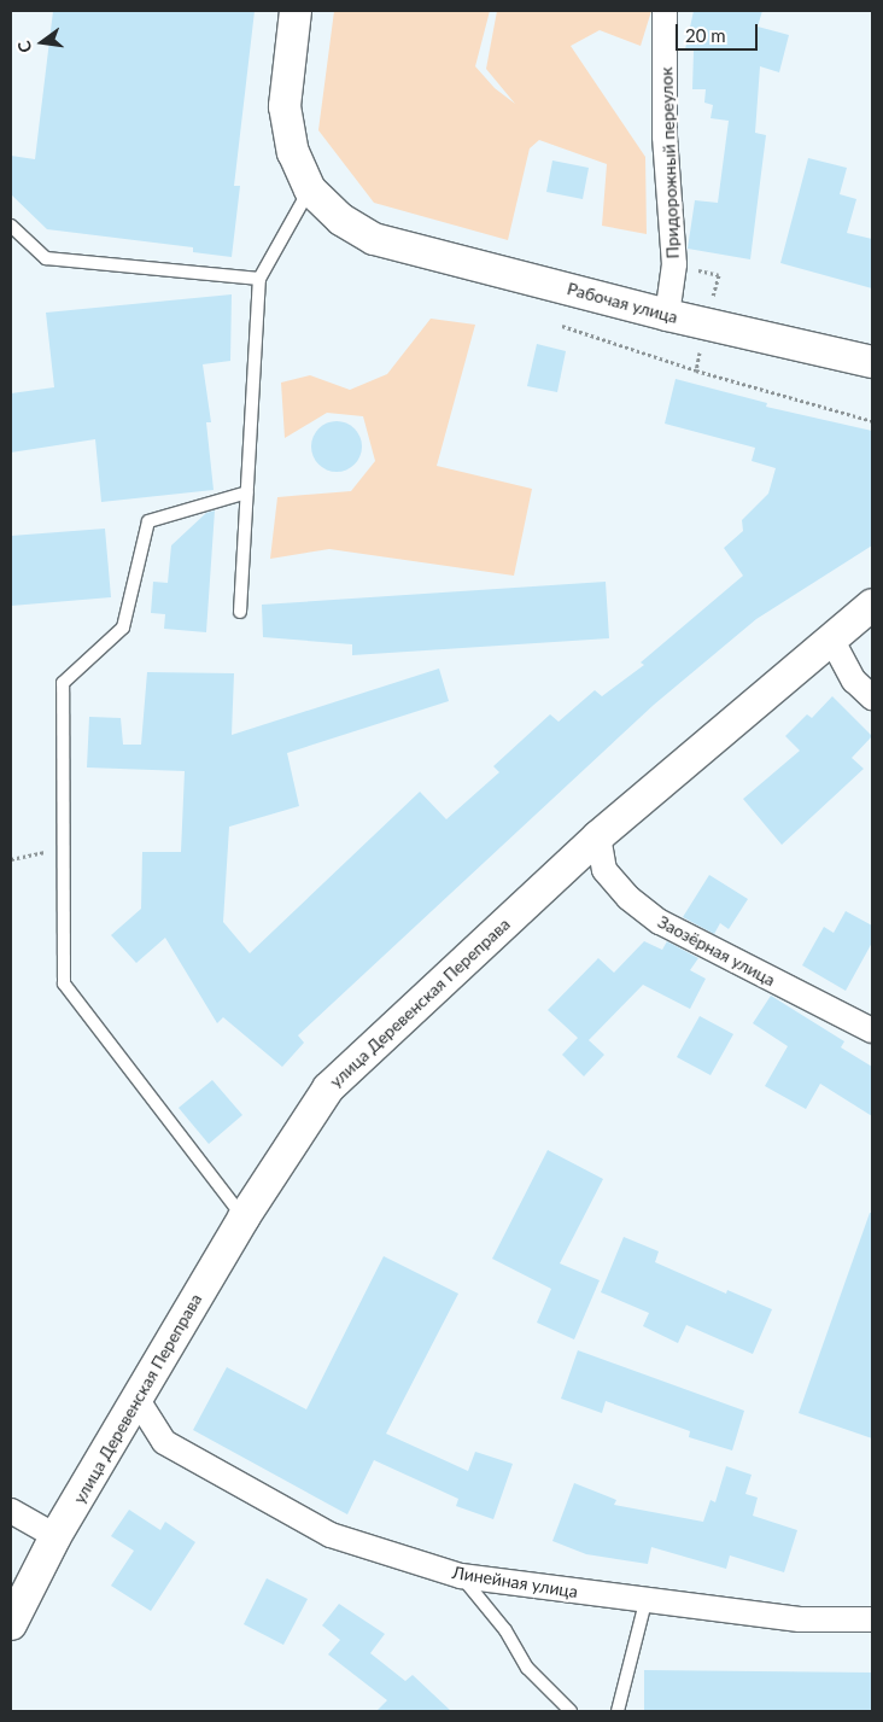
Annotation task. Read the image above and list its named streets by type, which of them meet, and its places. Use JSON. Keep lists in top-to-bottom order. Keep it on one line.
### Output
{"streets":{"street":["Придорожный переулок","Рабочая улица","Заозёрная улица","улица Деревенская Переправа","Линейная улица"]},"crossings":[["Придорожный переулок","Рабочая улица"],["Заозёрная улица","улица Деревенская Переправа"],["улица Деревенская Переправа","Линейная улица"]],"scale_bar":"20 m","north":"left"}
